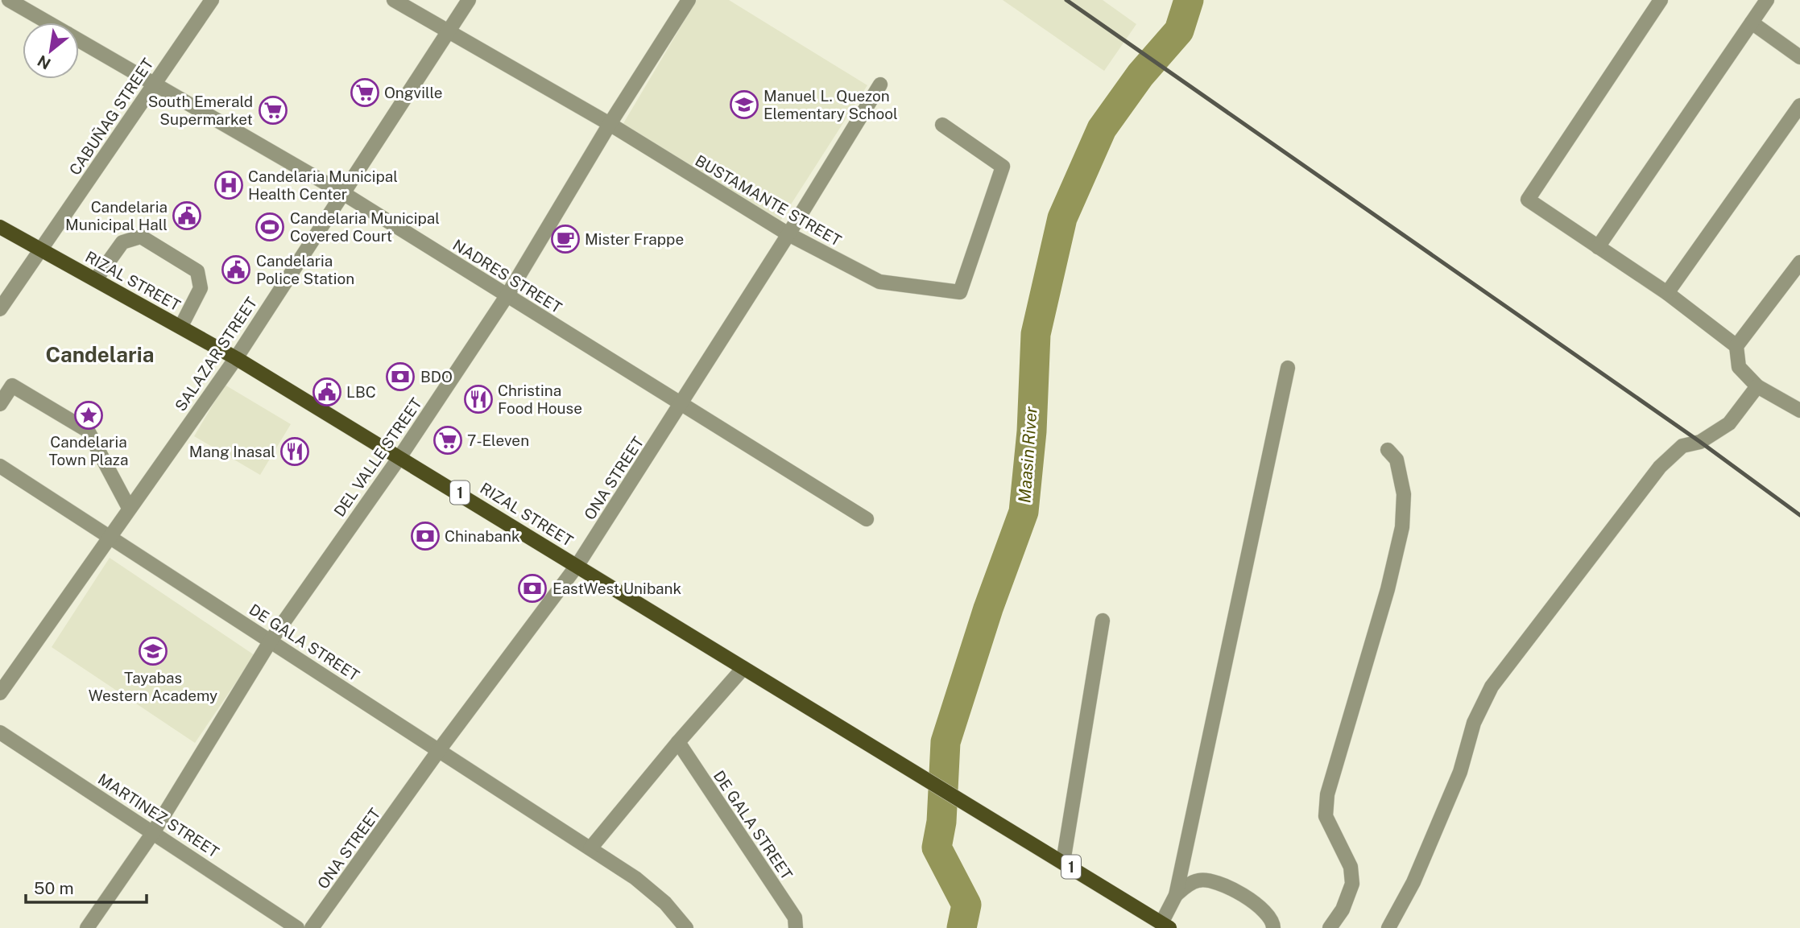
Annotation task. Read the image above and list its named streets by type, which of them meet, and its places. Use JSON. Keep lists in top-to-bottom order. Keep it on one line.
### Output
{"streets":{"main road":["RIZAL STREET","1"],"street":["CABUÑAG STREET","BUSTAMANTE STREET","NADRES STREET","SALAZAR STREET","DEL VALLE STREET","ONA STREET","DE GALA STREET","MARTINEZ STREET"]},"crossings":[["CABUÑAG STREET","NADRES STREET"],["CABUÑAG STREET","RIZAL STREET"],["BUSTAMANTE STREET","SALAZAR STREET"],["BUSTAMANTE STREET","DEL VALLE STREET"],["BUSTAMANTE STREET","ONA STREET"],["NADRES STREET","SALAZAR STREET"],["NADRES STREET","DEL VALLE STREET"],["NADRES STREET","ONA STREET"],["RIZAL STREET","SALAZAR STREET"],["RIZAL STREET","DEL VALLE STREET"],["RIZAL STREET","ONA STREET"],["RIZAL STREET","1"],["SALAZAR STREET","DE GALA STREET"],["DEL VALLE STREET","DE GALA STREET"],["DEL VALLE STREET","MARTINEZ STREET"],["ONA STREET","DE GALA STREET"]],"districts":["Candelaria"],"water":["Maasin River"],"places":{"supermarket":["Ongville","South Emerald Supermarket","7-Eleven"],"school or university":["Manuel L. Quezon Elementary School","Tayabas Western Academy"],"hospital":["Candelaria Municipal Health Center"],"public building":["Candelaria Municipal Hall","Candelaria Police Station","LBC"],"sports":["Candelaria Municipal Covered Court"],"cafe":["Mister Frappe"],"bank":["BDO","Chinabank","EastWest Unibank"],"restaurant":["Christina Food House","Mang Inasal"],"place":["Candelaria Town Plaza"]},"scale_bar":"50 m","north":"bottom left"}
